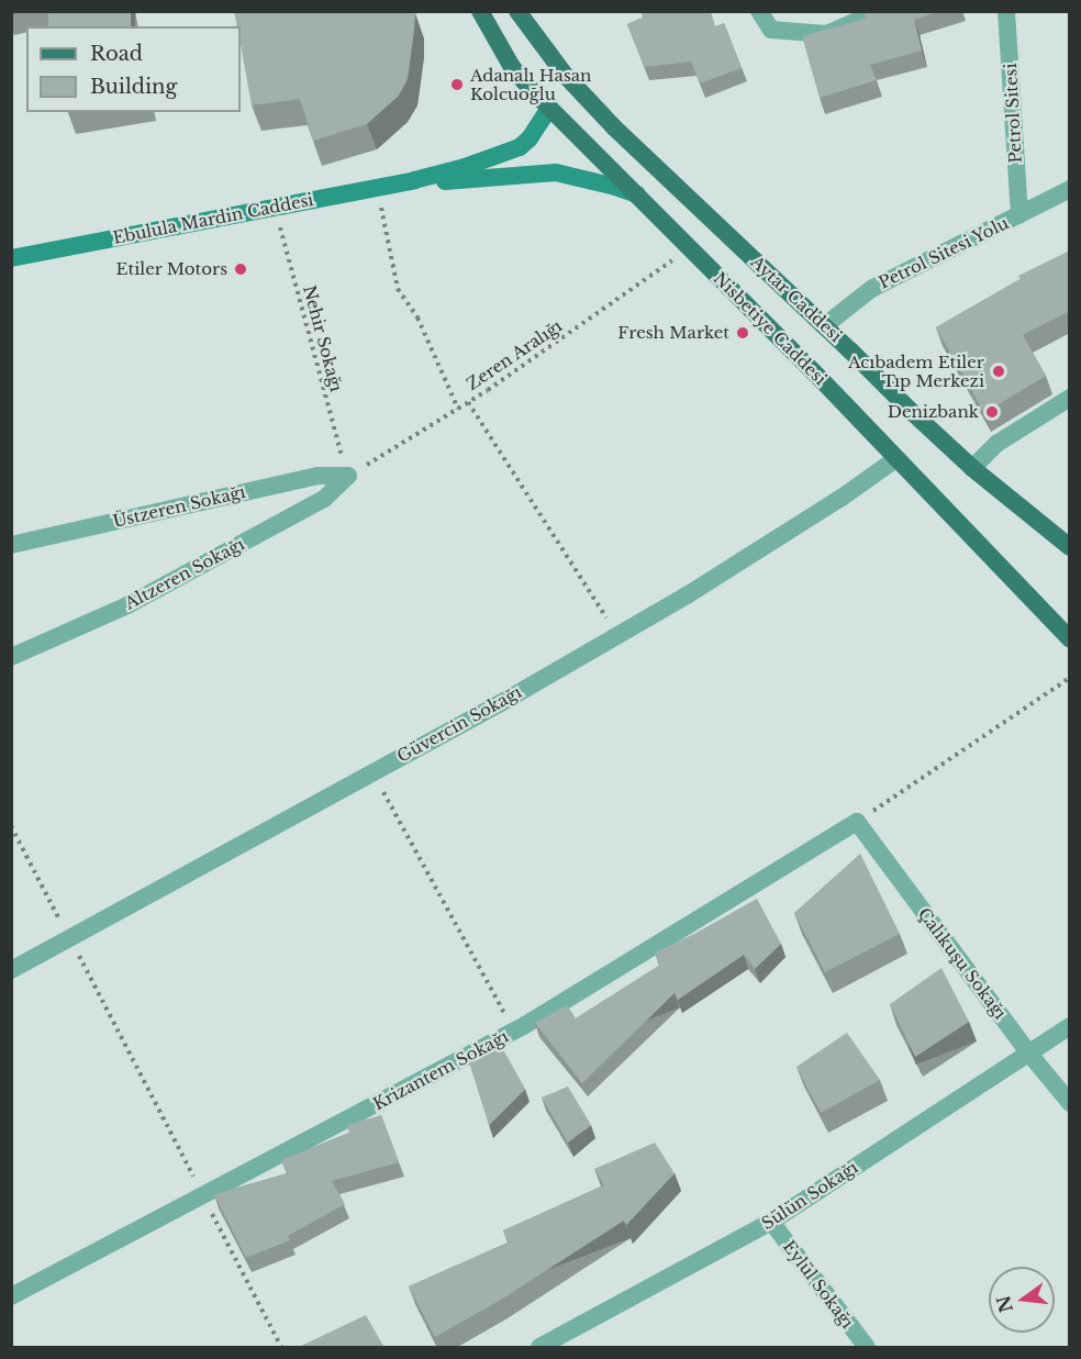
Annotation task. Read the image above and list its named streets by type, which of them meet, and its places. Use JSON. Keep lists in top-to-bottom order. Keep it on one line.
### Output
{"streets":{"main road":["Ebulula Mardin Caddesi","Aytar Caddesi","Nisbetiye Caddesi"],"street":["Petrol Sitesi","Petrol Sitesi Yolu","Üstzeren Sokağı","Altzeren Sokağı","Güvercin Sokağı","Çalıkuşu Sokağı","Krizantem Sokağı","Sülün Sokağı","Eylül Sokağı"],"path":["Nehir Sokağı","Zeren Aralığı"]},"crossings":[["Petrol Sitesi","Petrol Sitesi Yolu"],["Ebulula Mardin Caddesi","Nehir Sokağı"],["Petrol Sitesi Yolu","Aytar Caddesi"],["Nisbetiye Caddesi","Zeren Aralığı"],["Nisbetiye Caddesi","Güvercin Sokağı"],["Nehir Sokağı","Zeren Aralığı"],["Nehir Sokağı","Üstzeren Sokağı"],["Nehir Sokağı","Altzeren Sokağı"],["Zeren Aralığı","Üstzeren Sokağı"],["Zeren Aralığı","Altzeren Sokağı"],["Üstzeren Sokağı","Altzeren Sokağı"],["Çalıkuşu Sokağı","Krizantem Sokağı"],["Çalıkuşu Sokağı","Sülün Sokağı"],["Sülün Sokağı","Eylül Sokağı"]],"places":["Adanalı Hasan Kolcuoğlu","Etiler Motors","Fresh Market","Acıbadem Etiler Tıp Merkezi","Denizbank"],"legend":["Road","Building"],"north":"left"}
